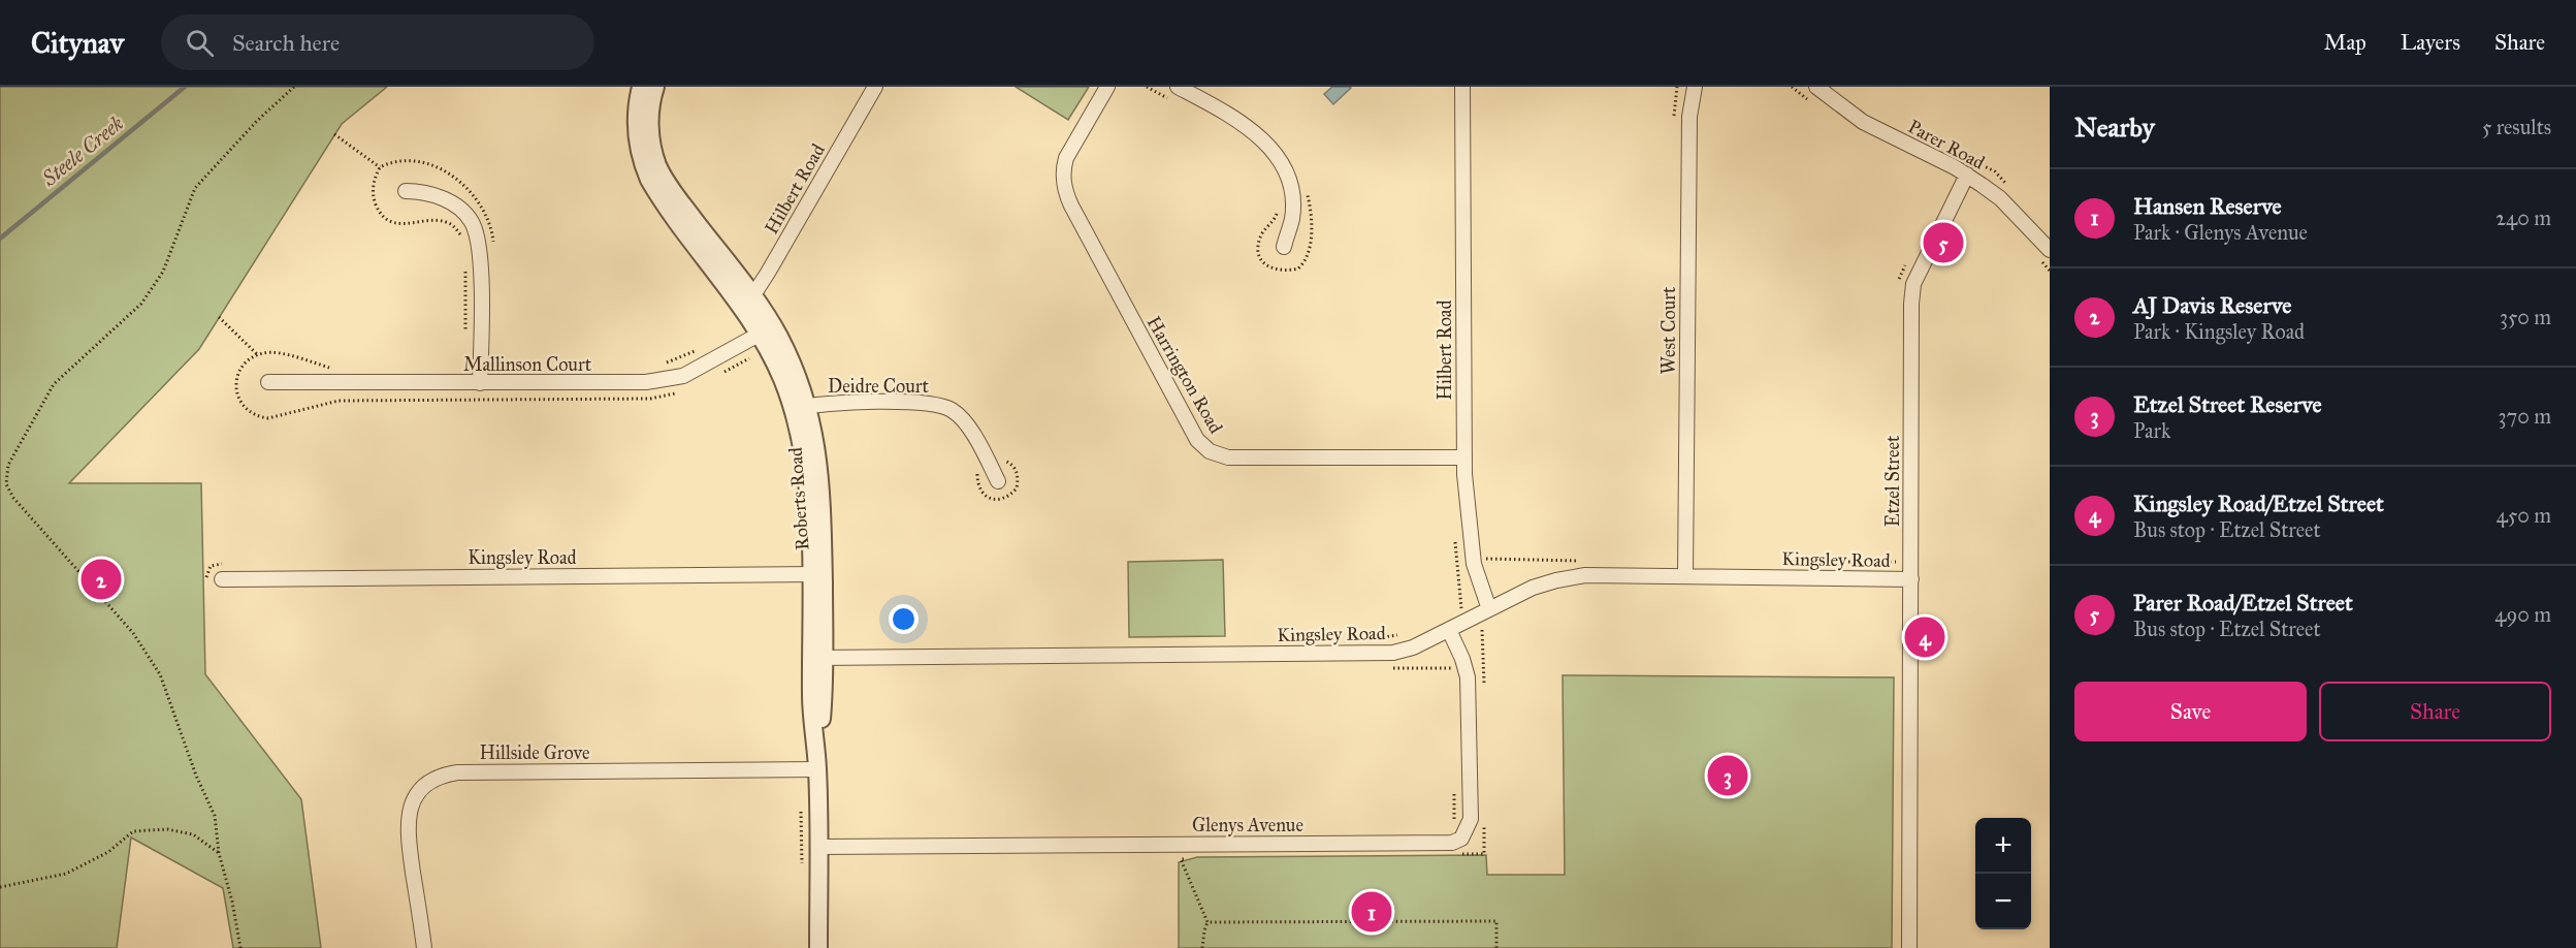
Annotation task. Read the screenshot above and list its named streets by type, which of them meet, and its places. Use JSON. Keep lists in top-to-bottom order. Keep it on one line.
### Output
{"streets":{"street":["Parer Road","Hilbert Road","West Court","Mallinson Court","Harrington Road","Deidre Court","Etzel Street","Roberts Road","Kingsley Road","Hillside Grove","Glenys Avenue"]},"crossings":[["Parer Road","Etzel Street"],["Hilbert Road","Harrington Road"],["Hilbert Road","Roberts Road"],["Hilbert Road","Kingsley Road"],["West Court","Kingsley Road"],["Mallinson Court","Roberts Road"],["Deidre Court","Roberts Road"],["Etzel Street","Kingsley Road"],["Roberts Road","Kingsley Road"],["Roberts Road","Hillside Grove"],["Roberts Road","Glenys Avenue"],["Kingsley Road","Glenys Avenue"]],"water":["Steele Creek"],"page":{"header":"Citynav","search":"Search here","nav":["Map","Layers","Share"],"heading":["Nearby","5 results"],"list":[{"mark":"1","name":"Hansen Reserve","note":"Park · Glenys Avenue","value":"240 m"},{"mark":"2","name":"AJ Davis Reserve","note":"Park · Kingsley Road","value":"350 m"},{"mark":"3","name":"Etzel Street Reserve","note":"Park","value":"370 m"},{"mark":"4","name":"Kingsley Road/Etzel Street","note":"Bus stop · Etzel Street","value":"450 m"},{"mark":"5","name":"Parer Road/Etzel Street","note":"Bus stop · Etzel Street","value":"490 m"}],"pins":["5","2","4","3","1"],"buttons":["Save","Share"],"map_buttons":["+","−"]}}
